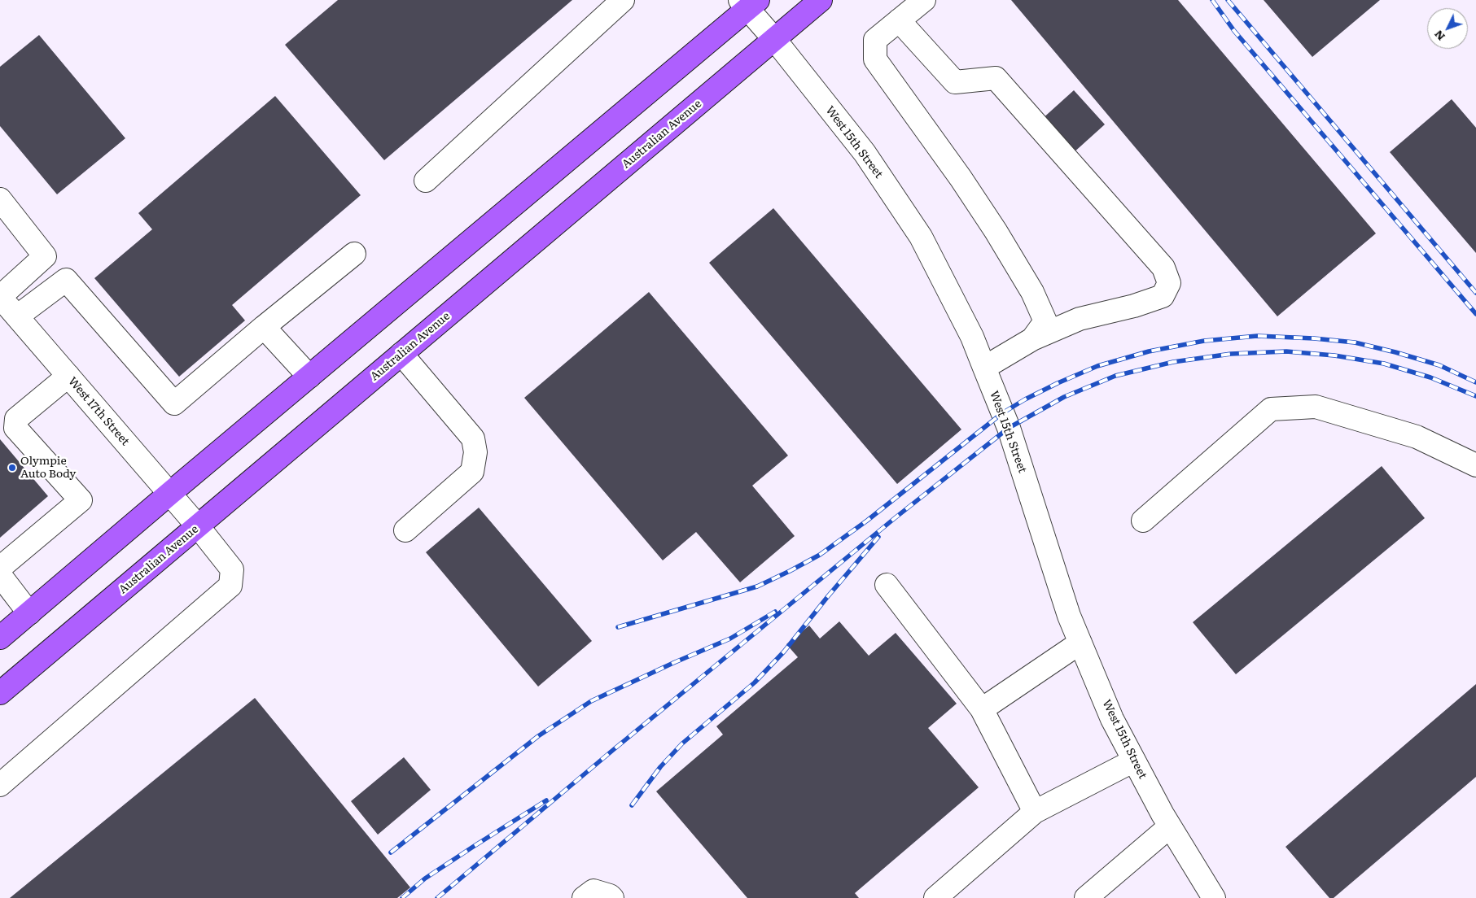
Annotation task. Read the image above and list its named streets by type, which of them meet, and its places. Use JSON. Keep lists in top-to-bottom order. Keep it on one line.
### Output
{"streets":{"main road":["Australian Avenue"],"street":["West 15th Street","West 17th Street"]},"crossings":[["Australian Avenue","West 15th Street"],["Australian Avenue","West 17th Street"]],"places":["Olympie Auto Body"],"north":"bottom left"}
